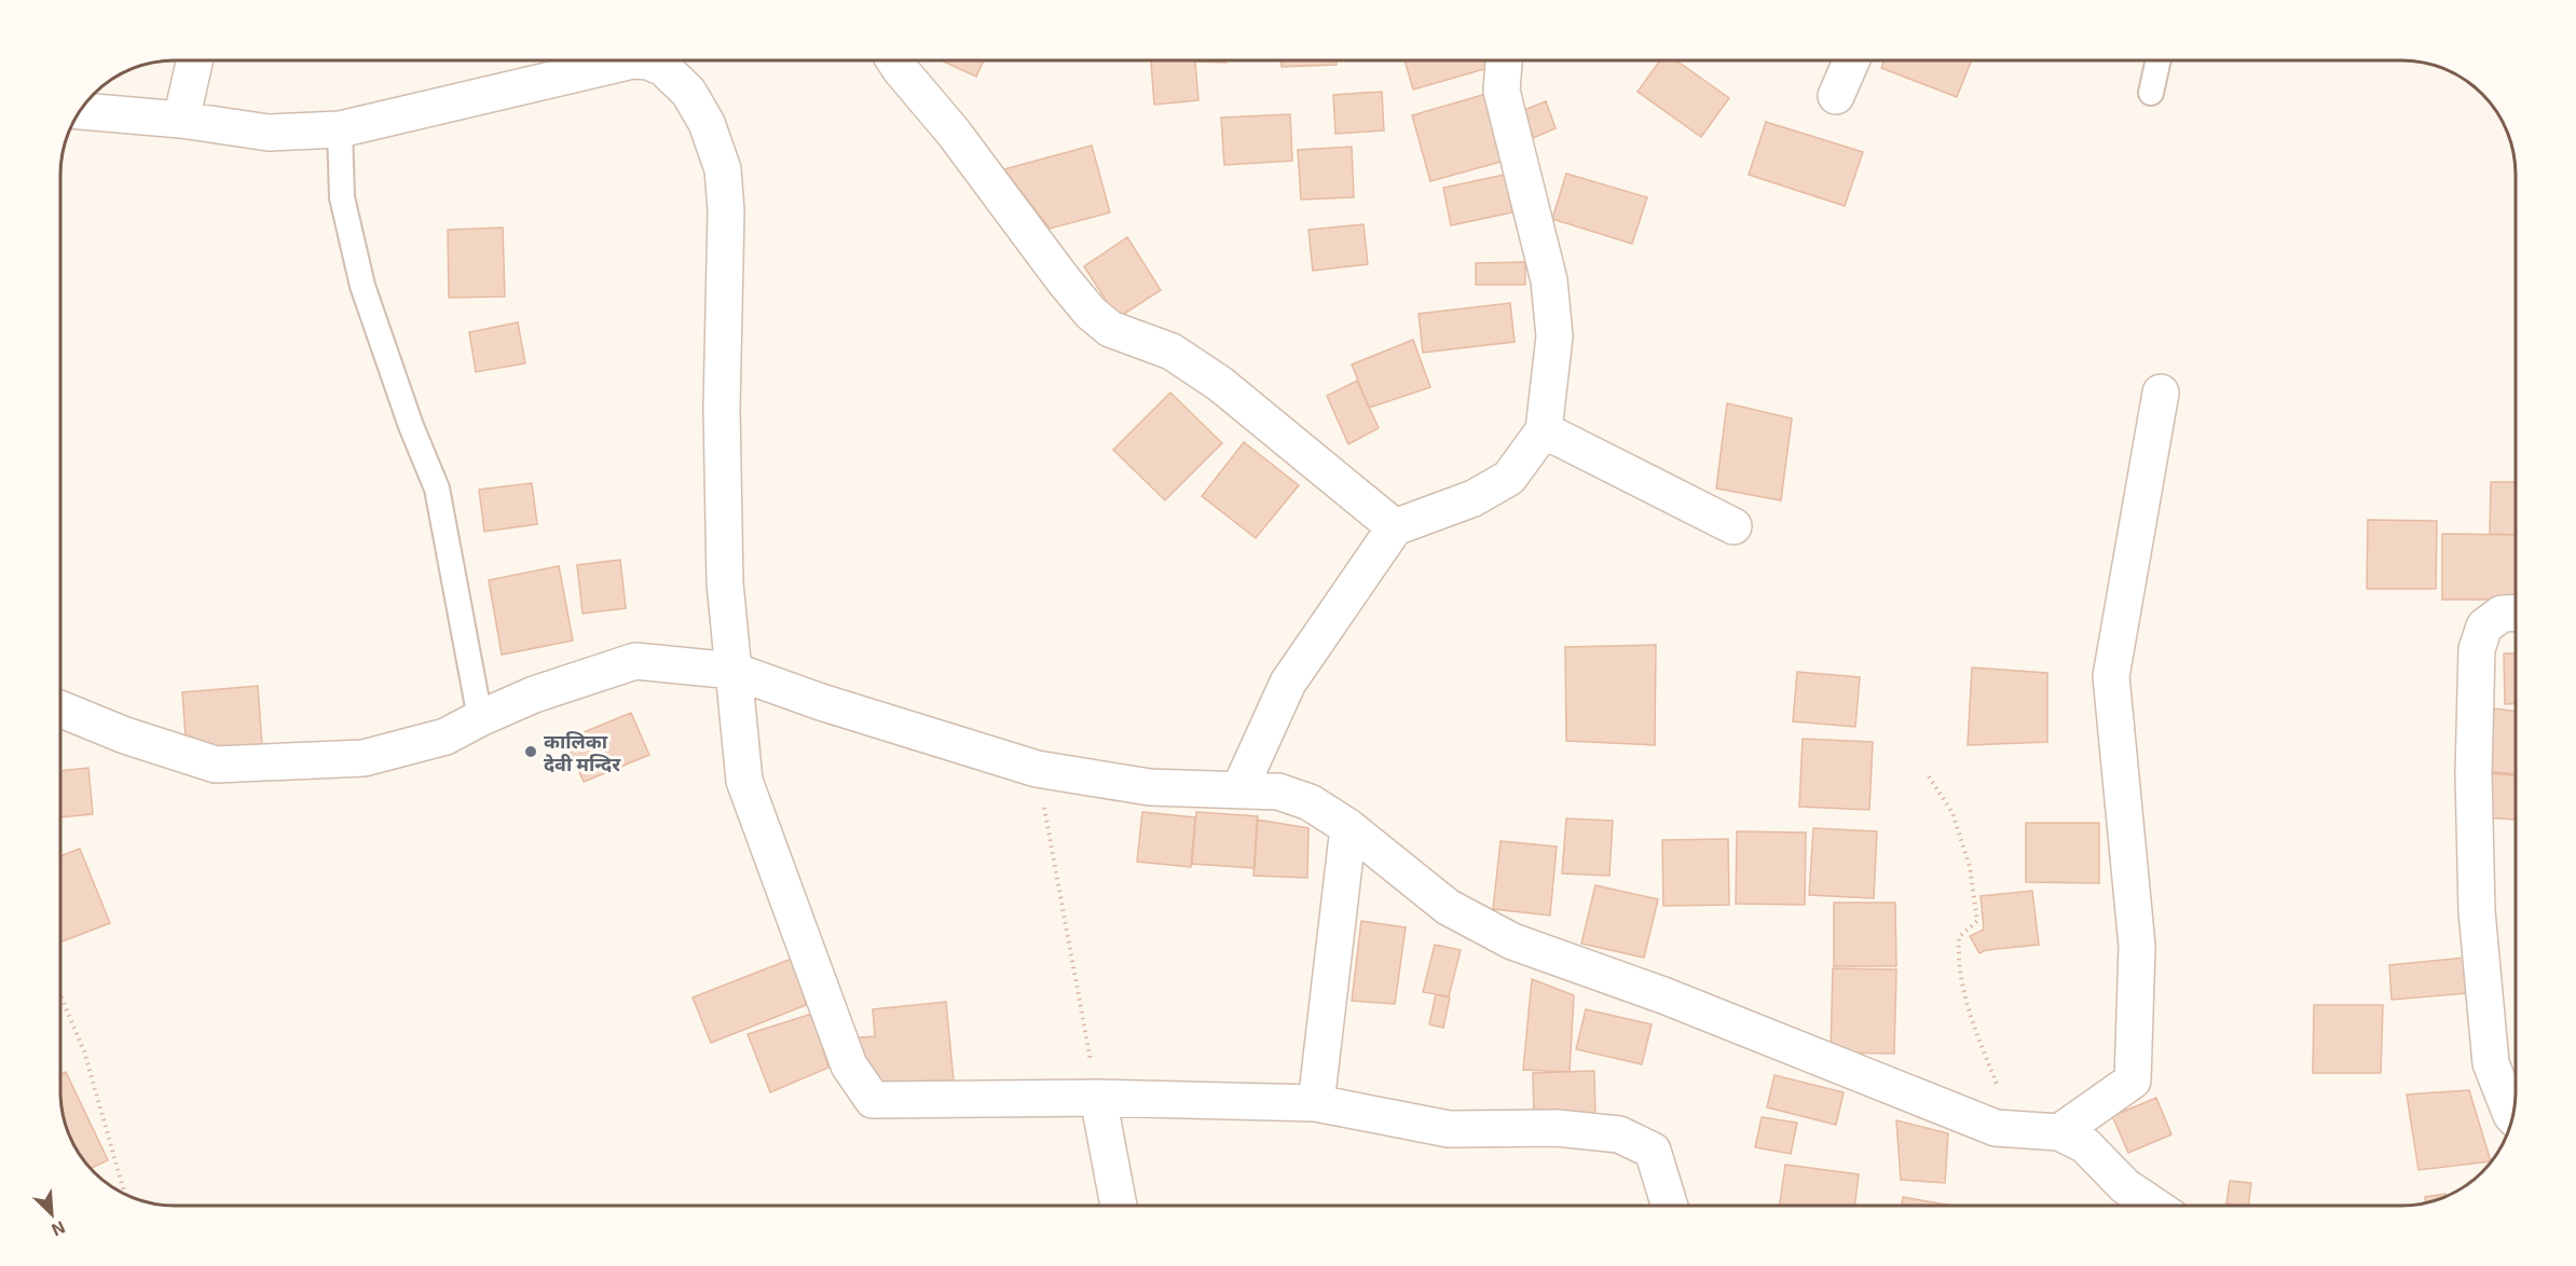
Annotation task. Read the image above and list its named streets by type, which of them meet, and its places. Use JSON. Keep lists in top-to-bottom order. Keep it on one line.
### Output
{"places":["कालिका देवी मन्दिर"],"north":"bottom right"}
